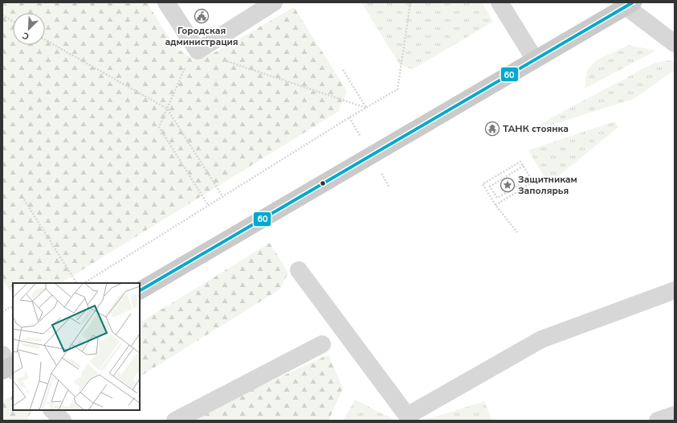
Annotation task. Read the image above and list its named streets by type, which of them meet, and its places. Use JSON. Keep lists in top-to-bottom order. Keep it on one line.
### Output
{"places":{"public building":["Городская администрация"],"temple":["ТАНК стоянка"],"place":["Защитникам Заполярья"]},"lines":["transit line 60"],"north":"bottom left"}
